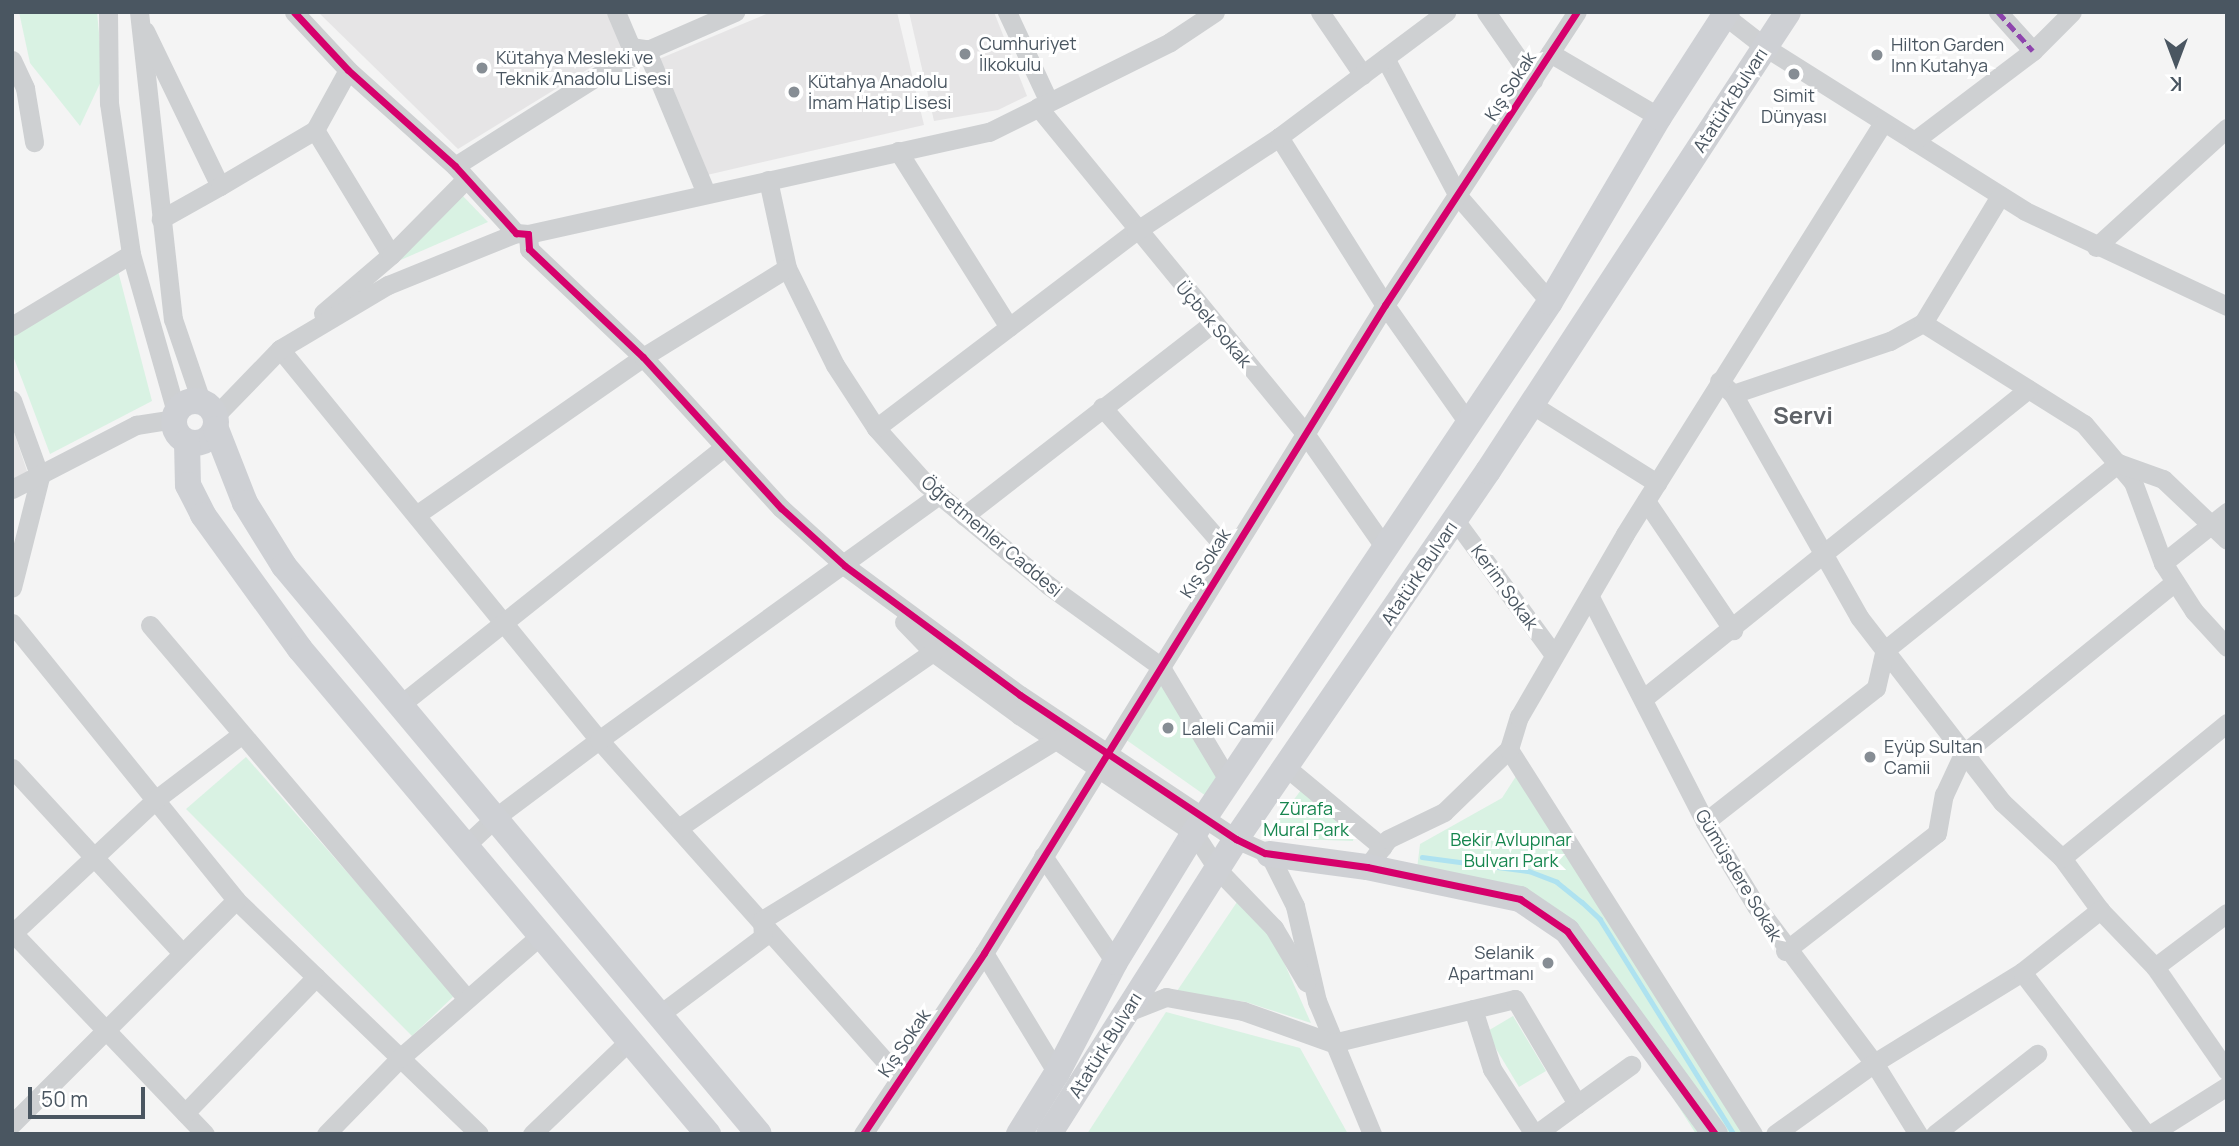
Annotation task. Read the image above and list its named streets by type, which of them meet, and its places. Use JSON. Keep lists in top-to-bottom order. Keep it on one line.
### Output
{"streets":{"main road":["Atatürk Bulvarı"],"street":["Kış Sokak","Üçbek Sokak","Öğretmenler Caddesi","Kerim Sokak","Gümüşdere Sokak"]},"crossings":[["Kış Sokak","Üçbek Sokak"],["Kış Sokak","Öğretmenler Caddesi"],["Atatürk Bulvarı","Üçbek Sokak"],["Atatürk Bulvarı","Öğretmenler Caddesi"],["Atatürk Bulvarı","Kerim Sokak"]],"districts":["Servi"],"parks":["Zürafa Mural Park","Bekir Avlupınar Bulvarı Park"],"places":["Cumhuriyet İlkokulu","Hilton Garden Inn Kutahya","Kütahya Mesleki ve Teknik Anadolu Lisesi","Simit Dünyası","Kütahya Anadolu İmam Hatip Lisesi","Laleli Camii","Eyüp Sultan Camii","Selanik Apartmanı"],"scale_bar":"50 m","north":"bottom"}
